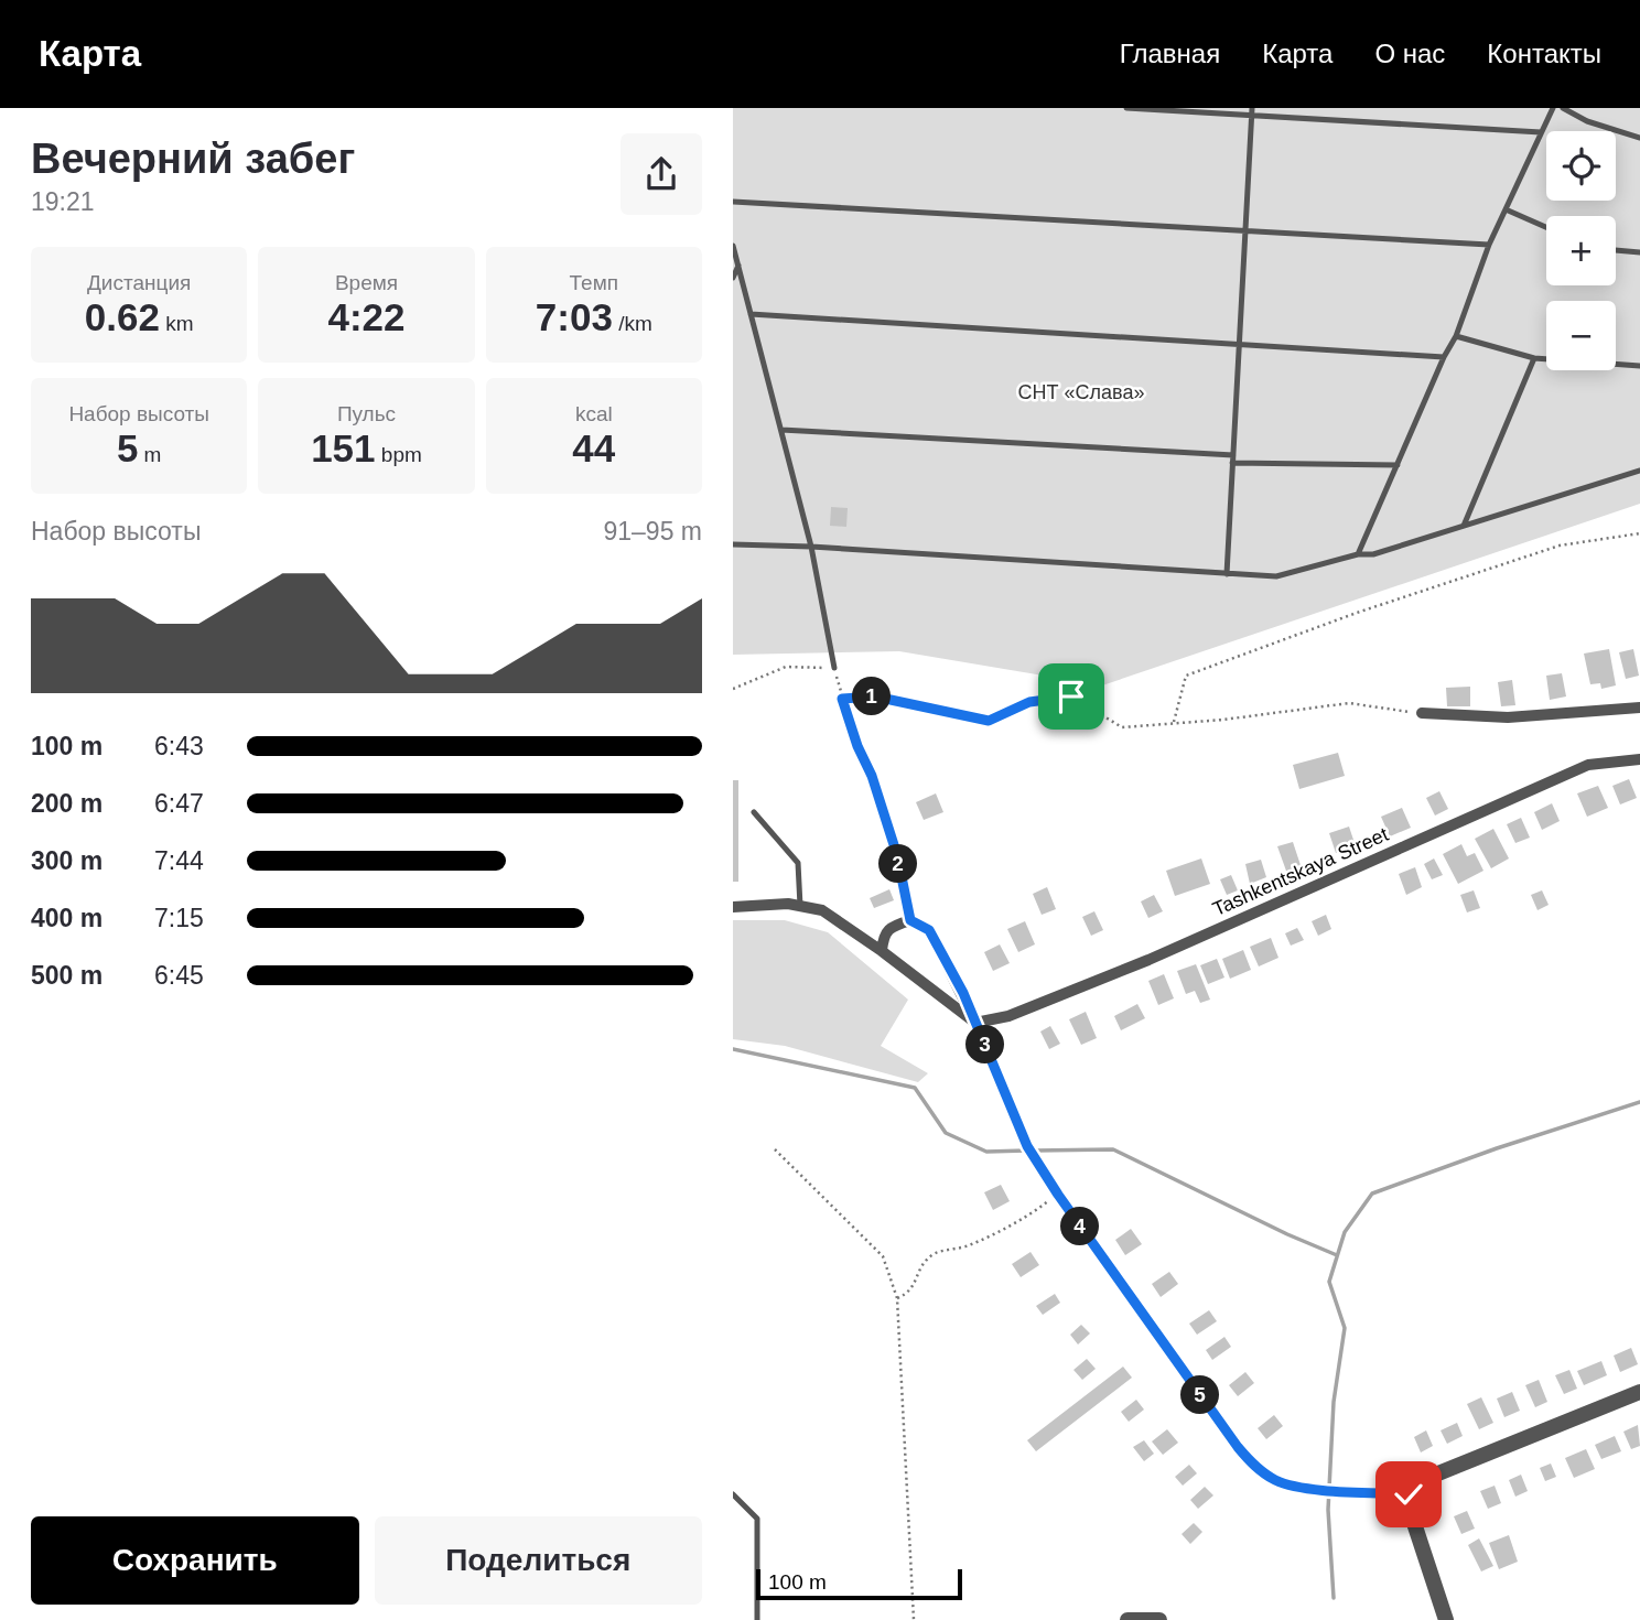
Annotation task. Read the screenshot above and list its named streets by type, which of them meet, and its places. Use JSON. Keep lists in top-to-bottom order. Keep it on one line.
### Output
{"streets":{"street":["Tashkentskaya Street"]},"parks":["СНТ «Слава»"],"scale_bar":"100 m","page":{"header":"Карта","nav":["Главная","Карта","О нас","Контакты"],"heading":["Вечерний забег","19:21"],"map_buttons":["+","−"],"stats":[["Дистанция","0.62 km"],["Время","4:22"],["Темп","7:03 /km"],["Набор высоты","5 m"],["Пульс","151 bpm"],["kcal","44"]],"chart":["Набор высоты","91–95 m"],"pins":["1","2","3","4","5"],"list":[{"name":"100 m","note":"6:43"},{"name":"200 m","note":"6:47"},{"name":"300 m","note":"7:44"},{"name":"400 m","note":"7:15"},{"name":"500 m","note":"6:45"}],"buttons":["Сохранить","Поделиться"],"scale":"100 m"}}
